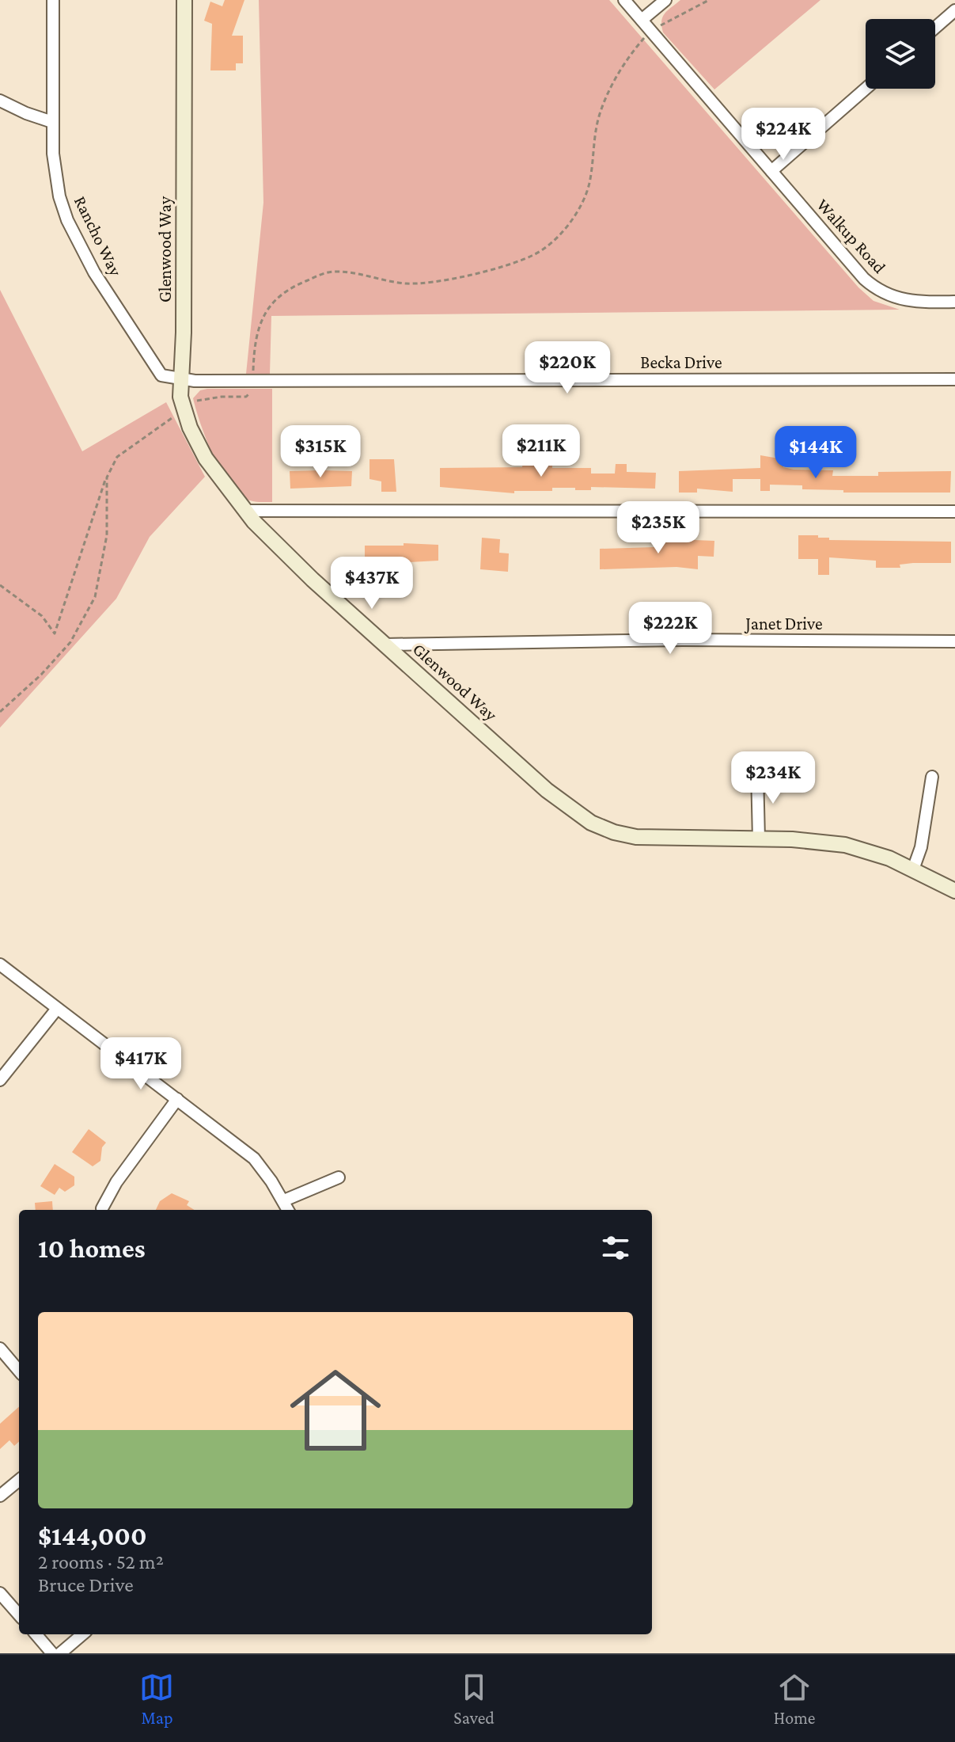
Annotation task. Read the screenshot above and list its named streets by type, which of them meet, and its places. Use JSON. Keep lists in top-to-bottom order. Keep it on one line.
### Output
{"streets":{"street":["Rancho Way","Walkup Road","Glenwood Way","Becka Drive","Janet Drive"]},"crossings":[["Rancho Way","Glenwood Way"],["Rancho Way","Becka Drive"],["Glenwood Way","Becka Drive"],["Glenwood Way","Janet Drive"]],"page":{"price":["$224K","$220K","$211K","$315K","$144K","$235K","$437K","$222K","$234K","$417K"],"heading":"10 homes","list":[{"name":"$144,000","note":"2 rooms · 52 m² · Bruce Drive"}],"tabs":["Map","Saved","Home"]}}
